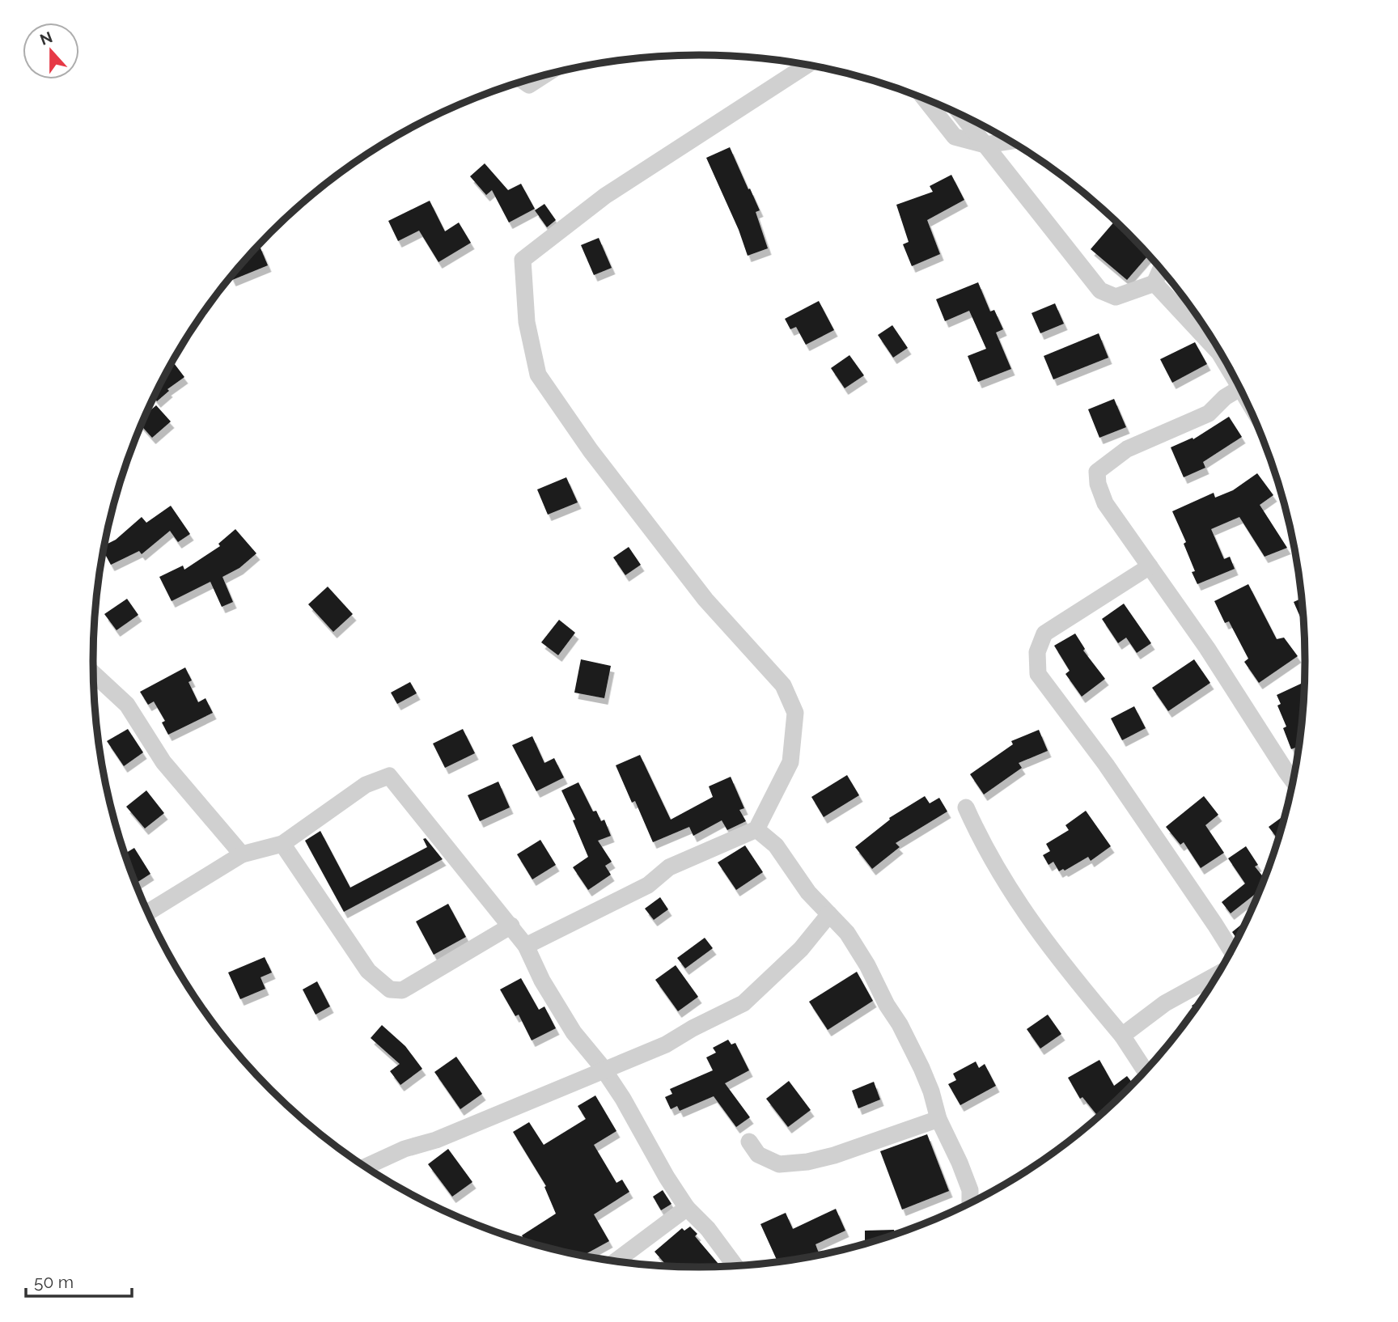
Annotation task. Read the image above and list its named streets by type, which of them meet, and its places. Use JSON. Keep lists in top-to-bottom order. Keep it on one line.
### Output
{"scale_bar":"50 m","north":"top"}
